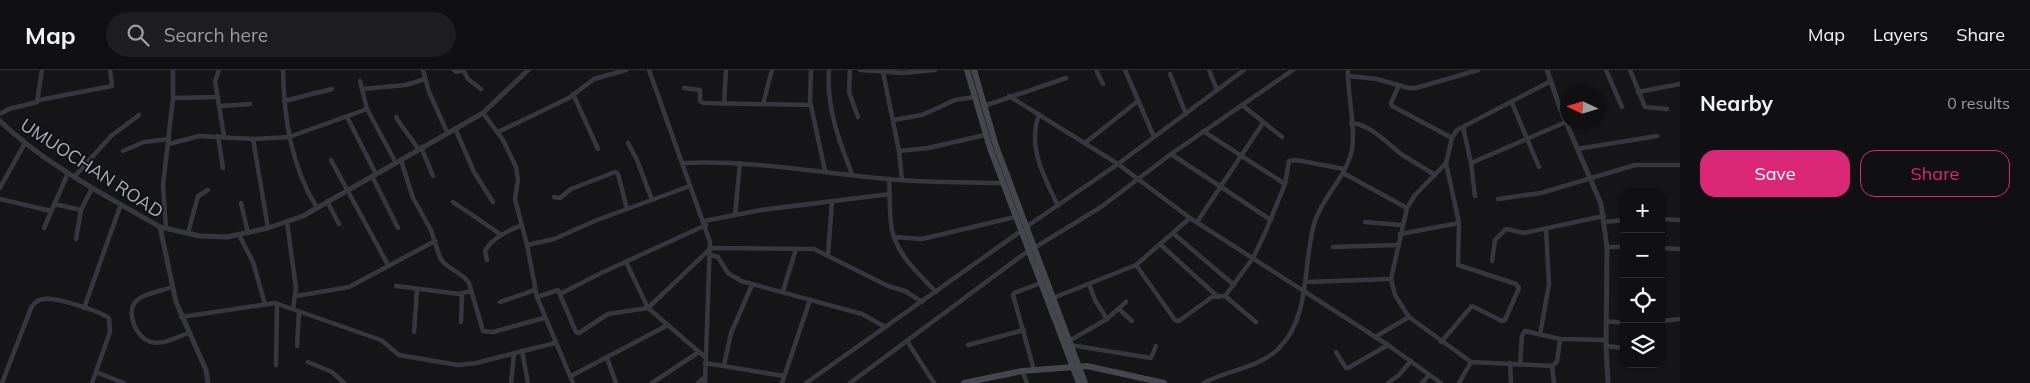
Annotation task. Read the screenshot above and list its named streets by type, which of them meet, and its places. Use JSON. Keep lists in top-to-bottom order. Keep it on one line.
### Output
{"streets":{"street":["UMUOCHAN ROAD"]},"north":"left","page":{"header":"Map","search":"Search here","nav":["Map","Layers","Share"],"heading":["Nearby","0 results"],"buttons":["Save","Share"],"map_buttons":["+","−"]}}
